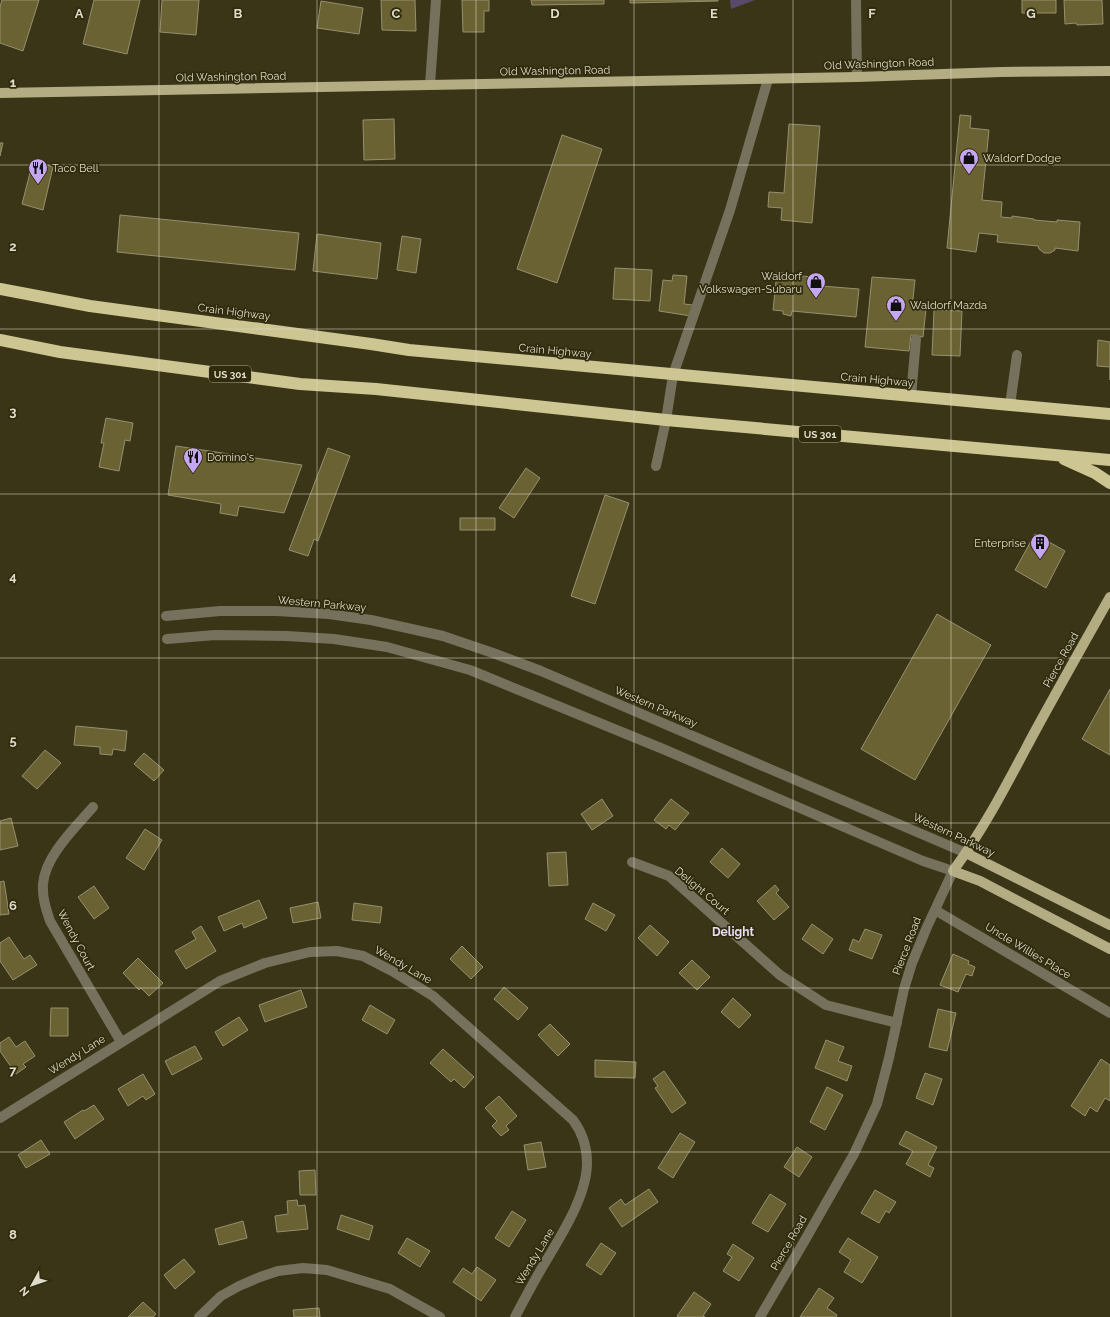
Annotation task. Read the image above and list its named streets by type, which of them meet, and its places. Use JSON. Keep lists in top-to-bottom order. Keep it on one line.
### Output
{"streets":{"highway":["Crain Highway","US 301"],"main road":["Old Washington Road","Western Parkway","Pierce Road"],"street":["Delight Court","Wendy Court","Uncle Willies Place","Wendy Lane"]},"crossings":[["Western Parkway","Pierce Road"],["Pierce Road","Delight Court"],["Pierce Road","Uncle Willies Place"],["Wendy Court","Wendy Lane"]],"districts":["Delight"],"places":{"shop":["Waldorf Dodge","Waldorf Volkswagen-Subaru","Waldorf Mazda"],"restaurant":["Taco Bell","Domino's"],"building":["Enterprise"]},"north":"bottom left","grid":{"columns":["A","B","C","D","E","F","G"],"rows":["1","2","3","4","5","6","7","8"]}}
